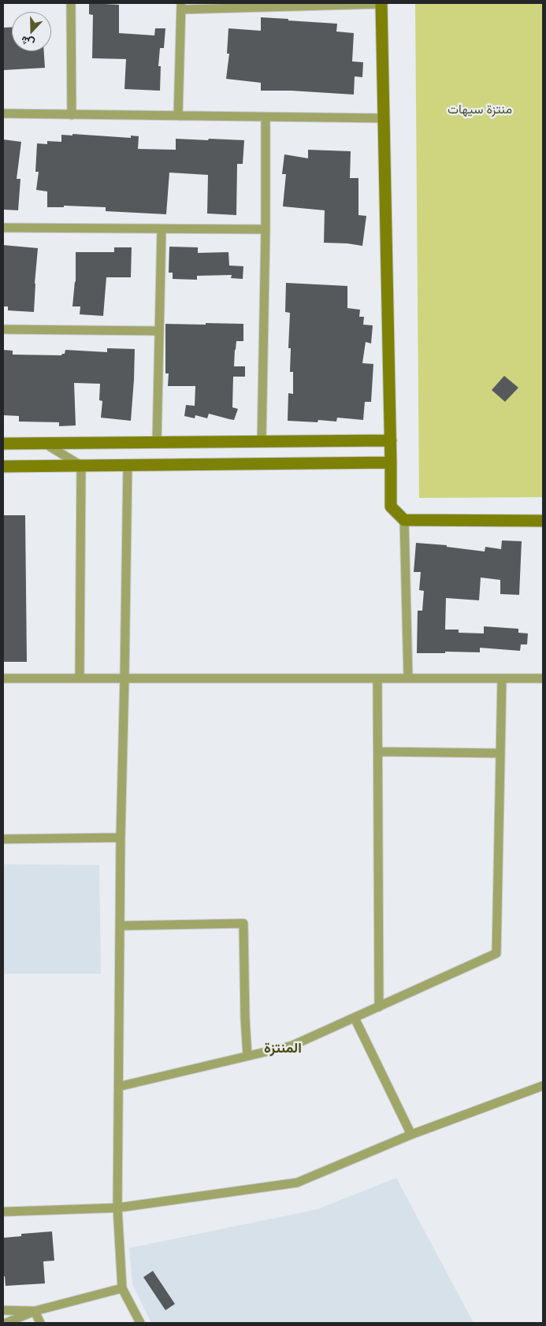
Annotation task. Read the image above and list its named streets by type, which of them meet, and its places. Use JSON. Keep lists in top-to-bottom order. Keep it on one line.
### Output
{"districts":["المنتزة"],"parks":["منتزة سيهات"],"north":"bottom"}
